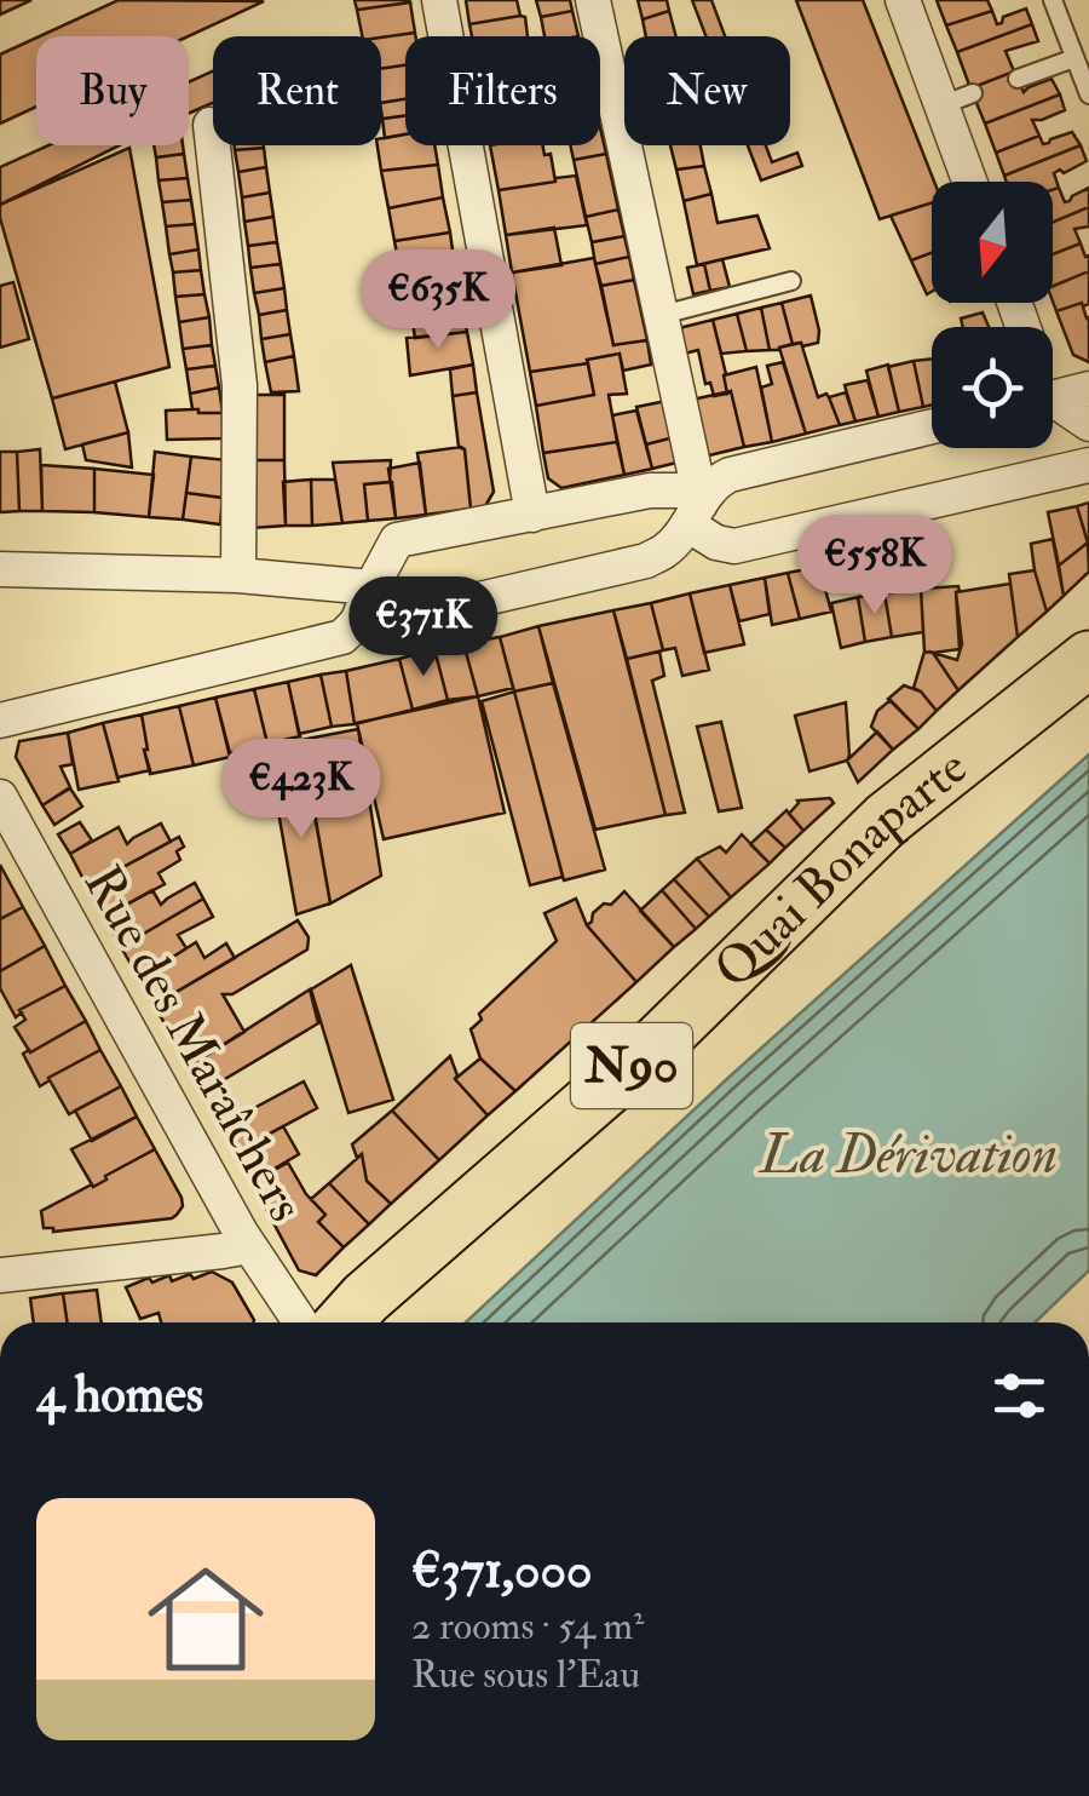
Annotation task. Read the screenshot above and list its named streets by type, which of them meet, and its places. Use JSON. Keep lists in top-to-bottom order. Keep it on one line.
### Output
{"streets":{"main road":["Quai Bonaparte","N90"],"street":["Rue des Maraîchers"]},"water":["La Dérivation"],"north":"bottom","page":{"chip":["Buy","Rent","Filters","New"],"price":["€635K","€558K","€371K","€423K"],"heading":"4 homes","list":[{"name":"€371,000","note":"2 rooms · 54 m² · Rue sous l'Eau"}]}}
